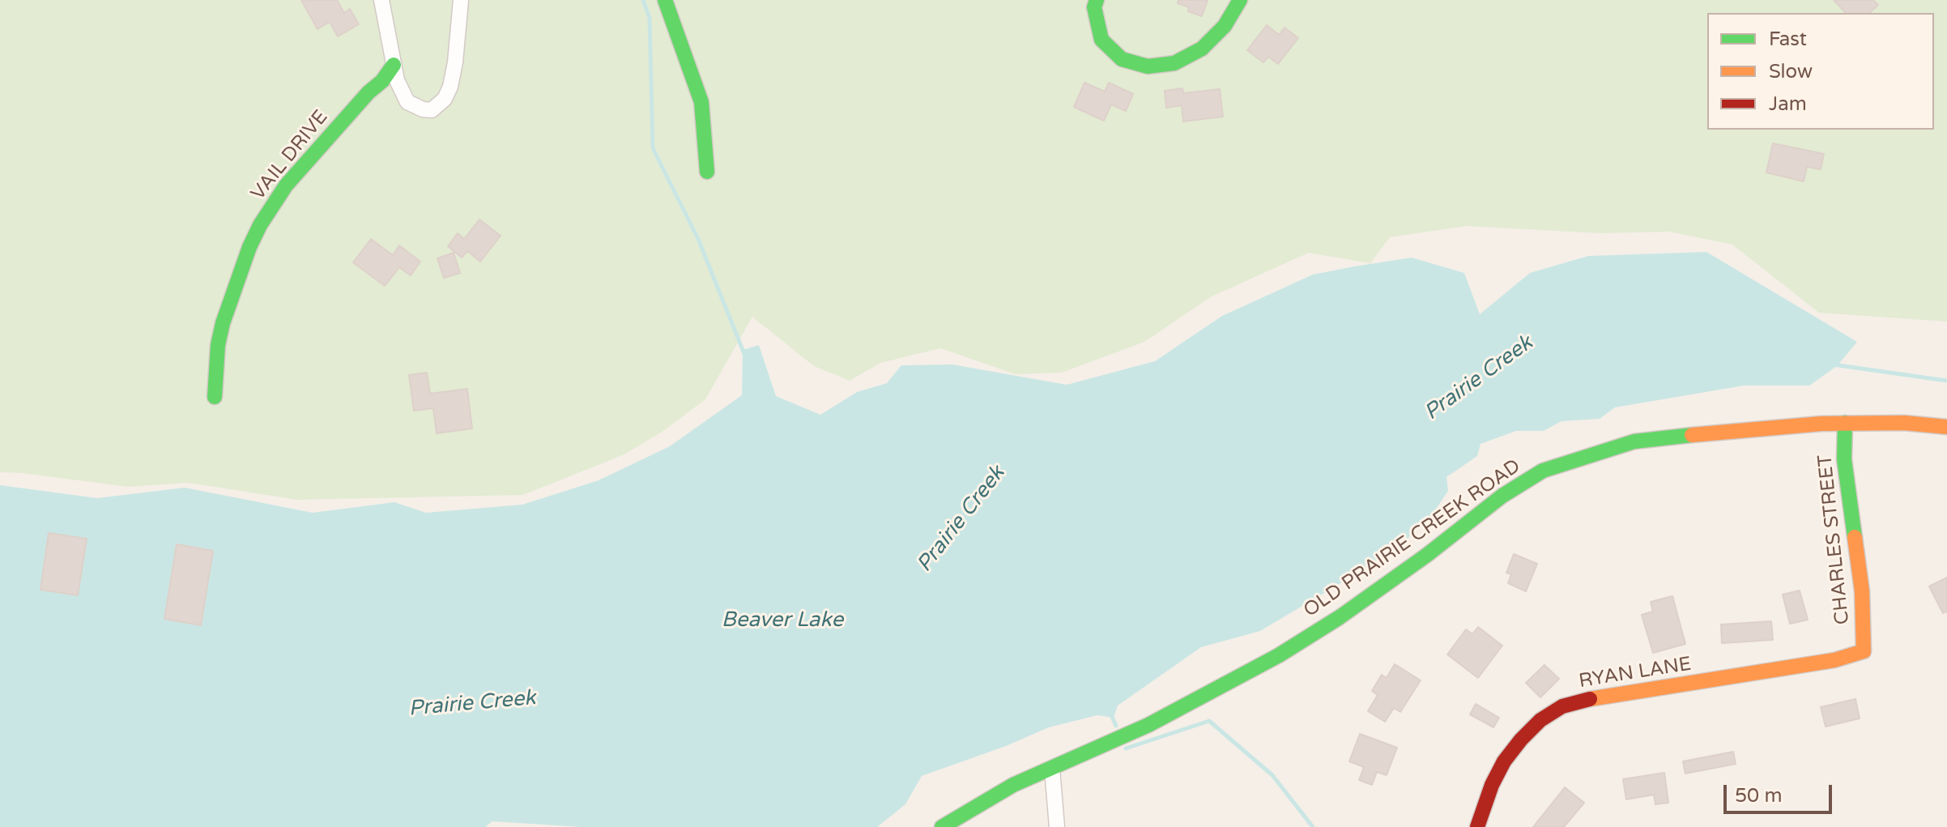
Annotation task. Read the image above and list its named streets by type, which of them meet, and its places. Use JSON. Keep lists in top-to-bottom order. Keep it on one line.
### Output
{"streets":{"street":["VAIL DRIVE","OLD PRAIRIE CREEK ROAD","CHARLES STREET","RYAN LANE"]},"crossings":[["OLD PRAIRIE CREEK ROAD","CHARLES STREET"],["CHARLES STREET","RYAN LANE"]],"water":["Prairie Creek","Beaver Lake"],"legend":["Fast","Slow","Jam"],"scale_bar":"50 m"}
